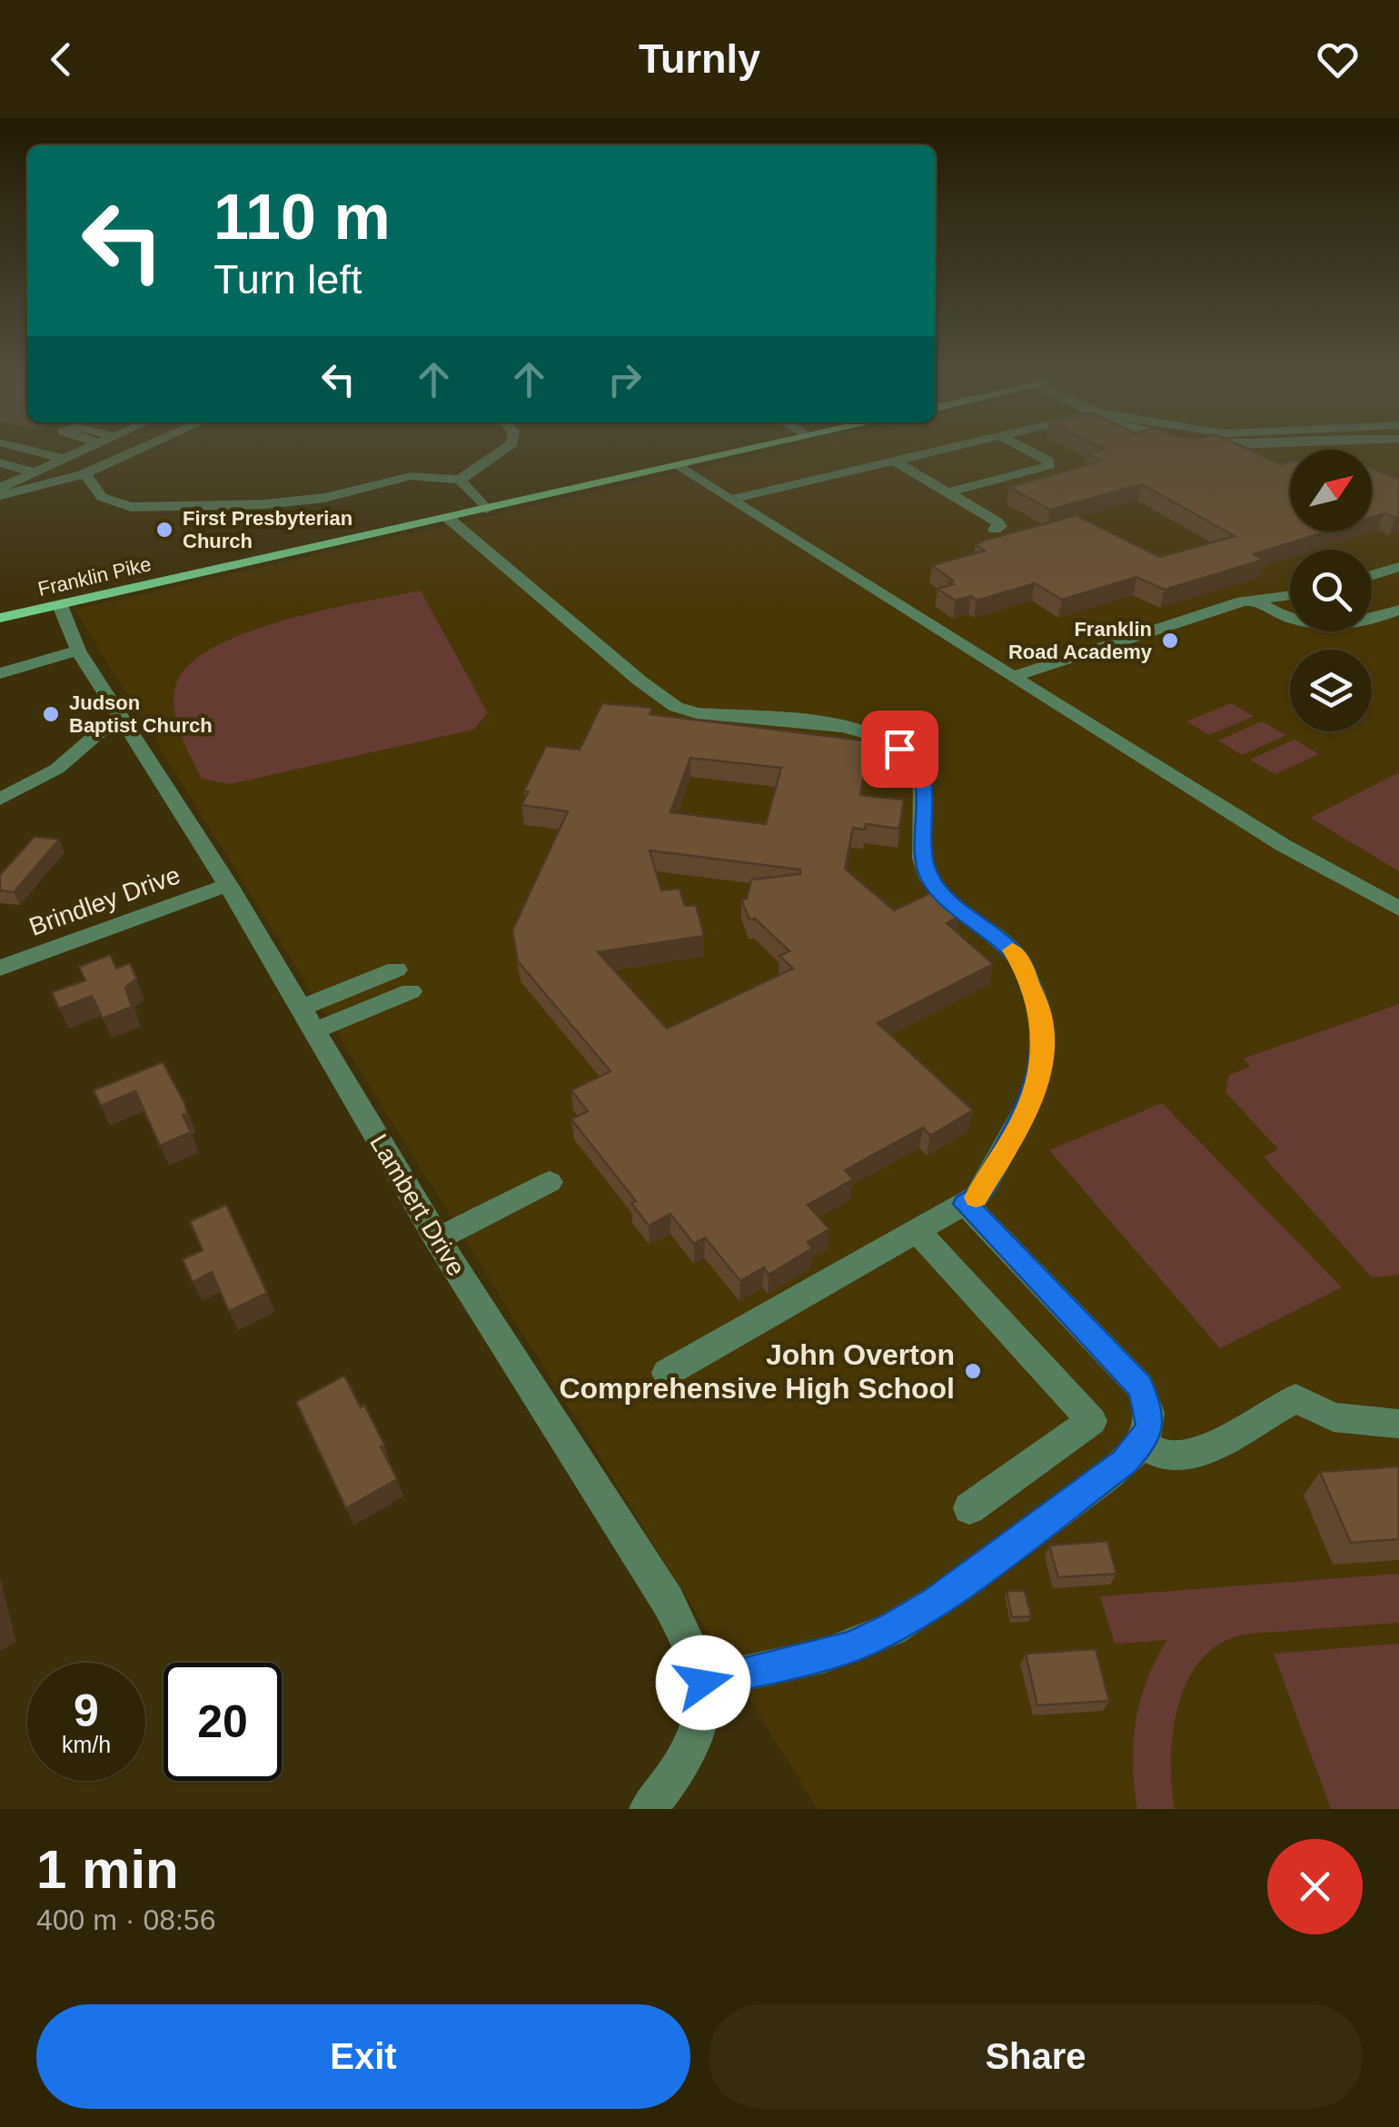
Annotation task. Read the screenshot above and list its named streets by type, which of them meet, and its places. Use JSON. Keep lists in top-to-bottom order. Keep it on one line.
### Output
{"streets":{"main road":["Franklin Pike"],"street":["Brindley Drive","Lambert Drive"]},"crossings":[["Franklin Pike","Lambert Drive"],["Brindley Drive","Lambert Drive"]],"places":["First Presbyterian Church","Franklin Road Academy","Judson Baptist Church","John Overton Comprehensive High School"],"north":"top right","page":{"header":"Turnly","turn":["110 m","Turn left"],"speed":"9 km/h","limit":"20","heading":["1 min","400 m · 08:56"],"buttons":["Exit","Share"]}}
